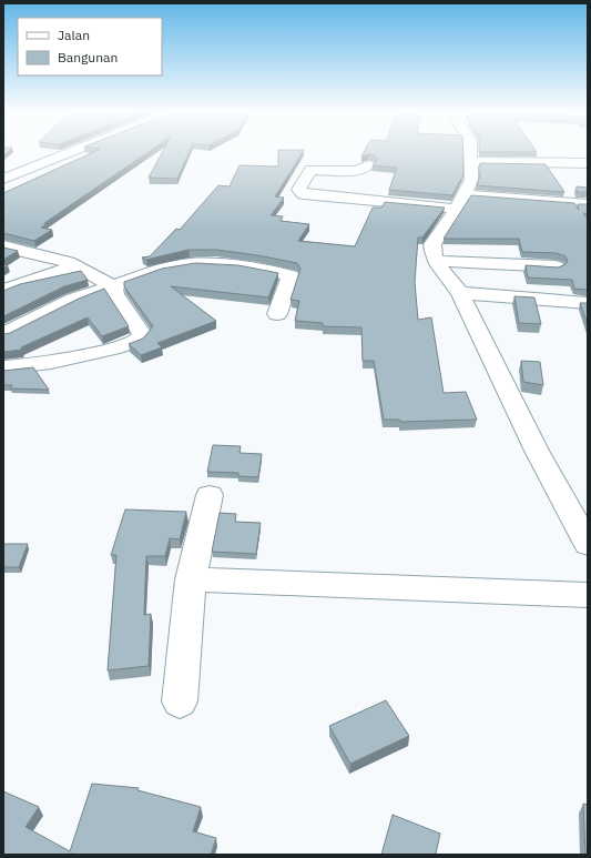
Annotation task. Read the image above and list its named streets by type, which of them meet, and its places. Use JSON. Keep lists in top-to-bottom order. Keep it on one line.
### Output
{"legend":["Jalan","Bangunan"]}
